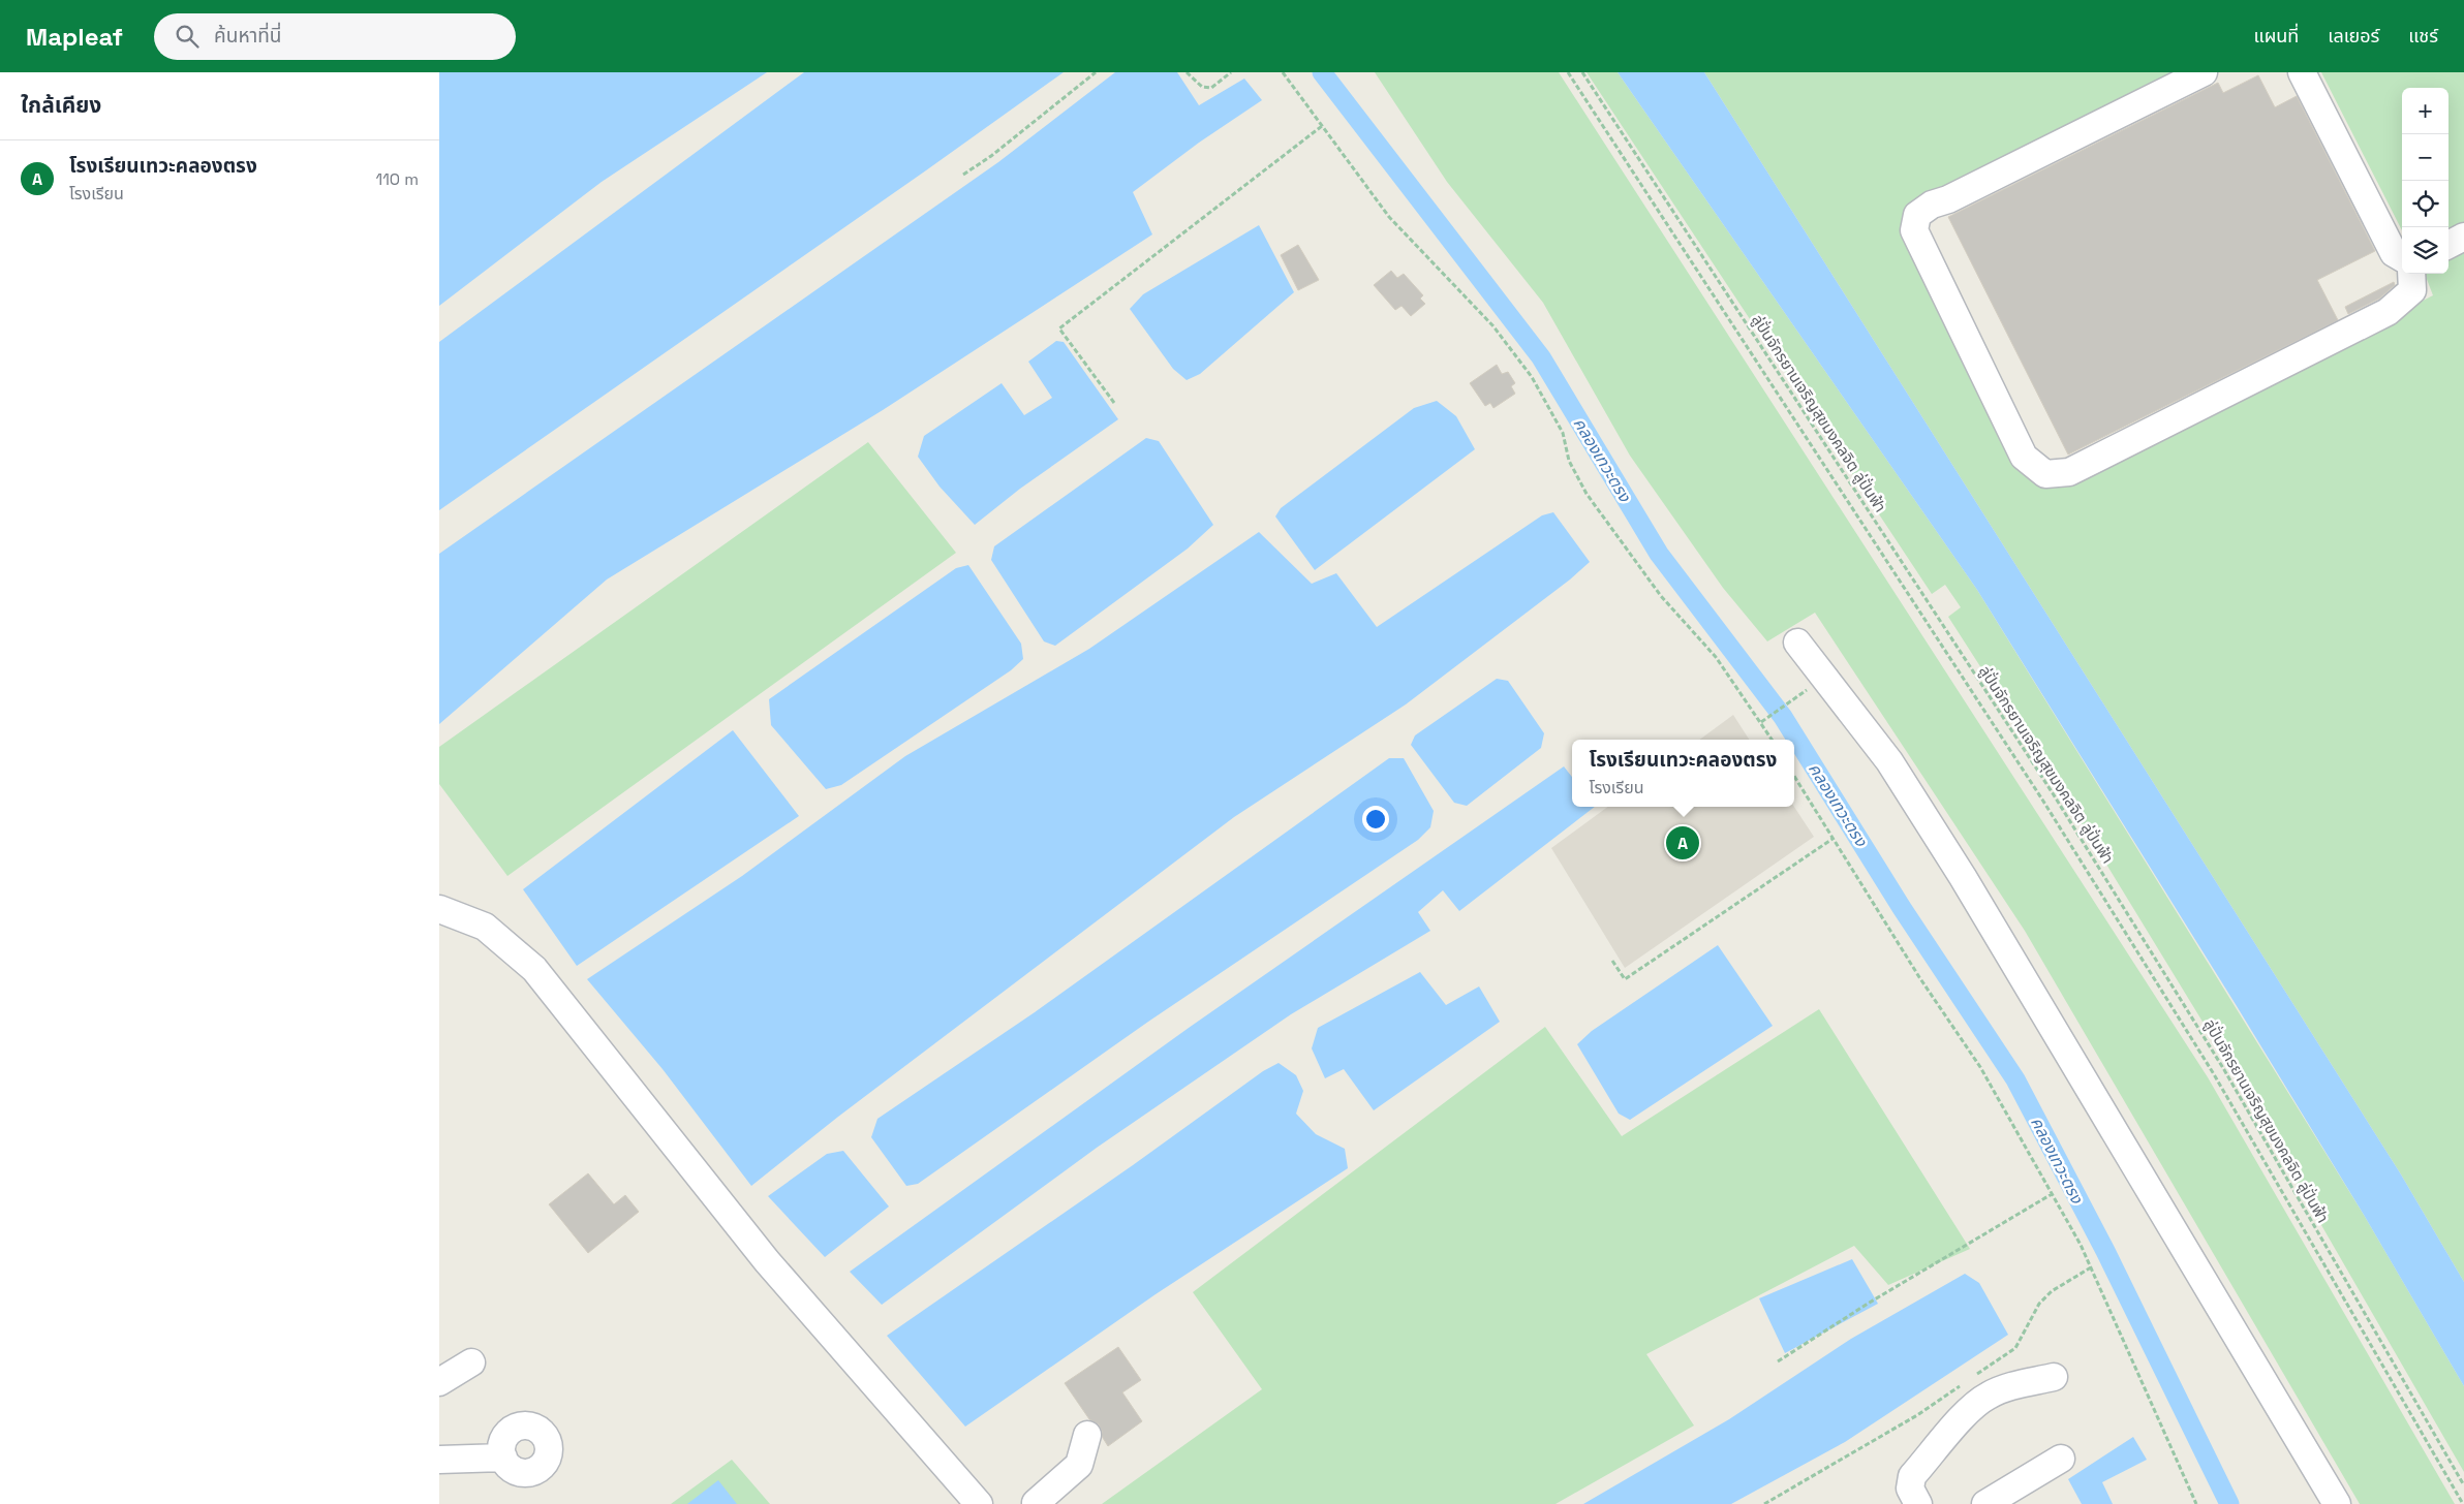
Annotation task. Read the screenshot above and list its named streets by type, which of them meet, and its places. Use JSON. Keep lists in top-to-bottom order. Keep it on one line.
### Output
{"streets":{"path":["ลู่ปั่นจักรยานเจริญสุขมงคลจิต ลู่ปั่นฟ้า"]},"water":["คลองเทวะตรง"],"page":{"header":"Mapleaf","search":"ค้นหาที่นี่","nav":["แผนที่","เลเยอร์","แชร์"],"heading":"ใกล้เคียง","map_buttons":["+","−"],"list":[{"mark":"A","name":"โรงเรียนเทวะคลองตรง","note":"โรงเรียน","value":"110 m"}],"popup":["โรงเรียนเทวะคลองตรง","โรงเรียน"],"pins":"A"}}
